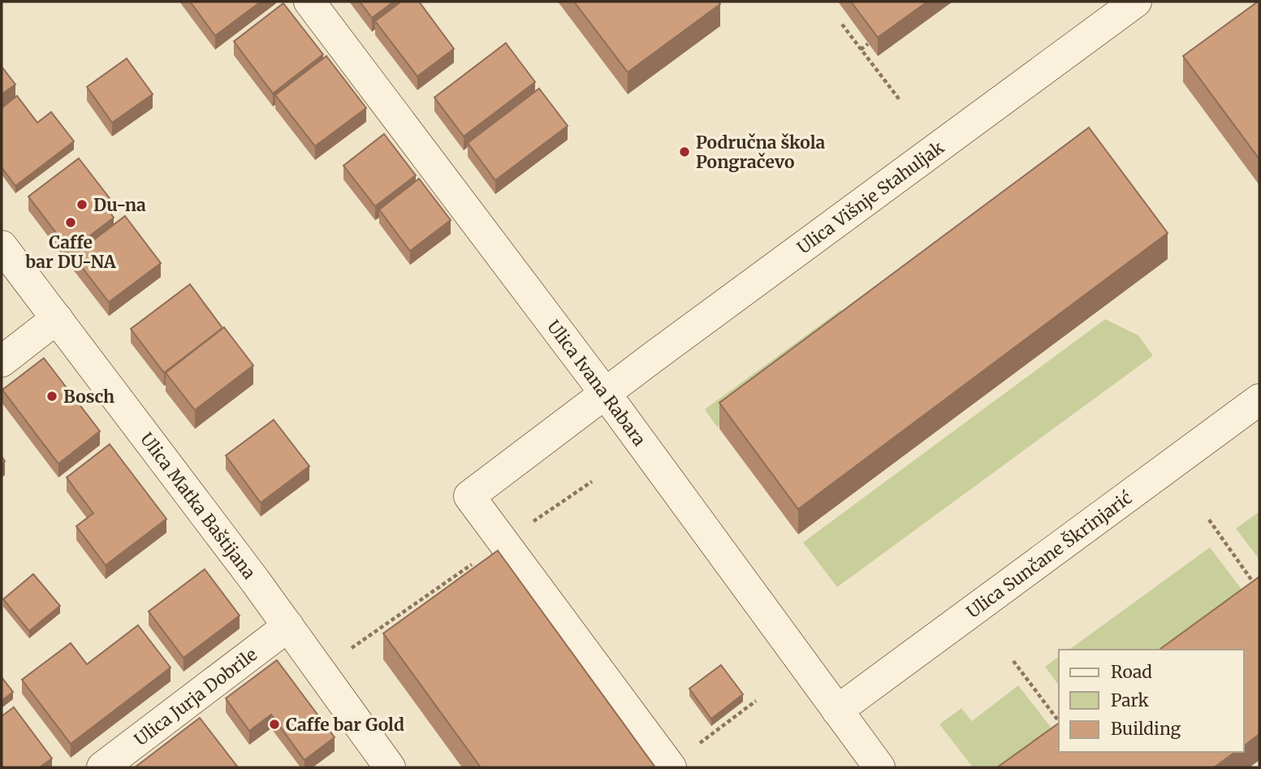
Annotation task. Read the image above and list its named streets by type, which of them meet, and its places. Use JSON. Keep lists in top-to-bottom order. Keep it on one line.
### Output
{"streets":{"street":["Ulica Višnje Stahuljak","Ulica Ivana Rabara","Ulica Matka Baštijana","Ulica Sunčane Škrinjarić","Ulica Jurja Dobrile"]},"crossings":[["Ulica Višnje Stahuljak","Ulica Ivana Rabara"],["Ulica Ivana Rabara","Ulica Sunčane Škrinjarić"],["Ulica Matka Baštijana","Ulica Jurja Dobrile"]],"places":["Područna škola Pongračevo","Du-na","Caffe bar DU-NA","Bosch","Caffe bar Gold"],"legend":["Road","Park","Building"]}
